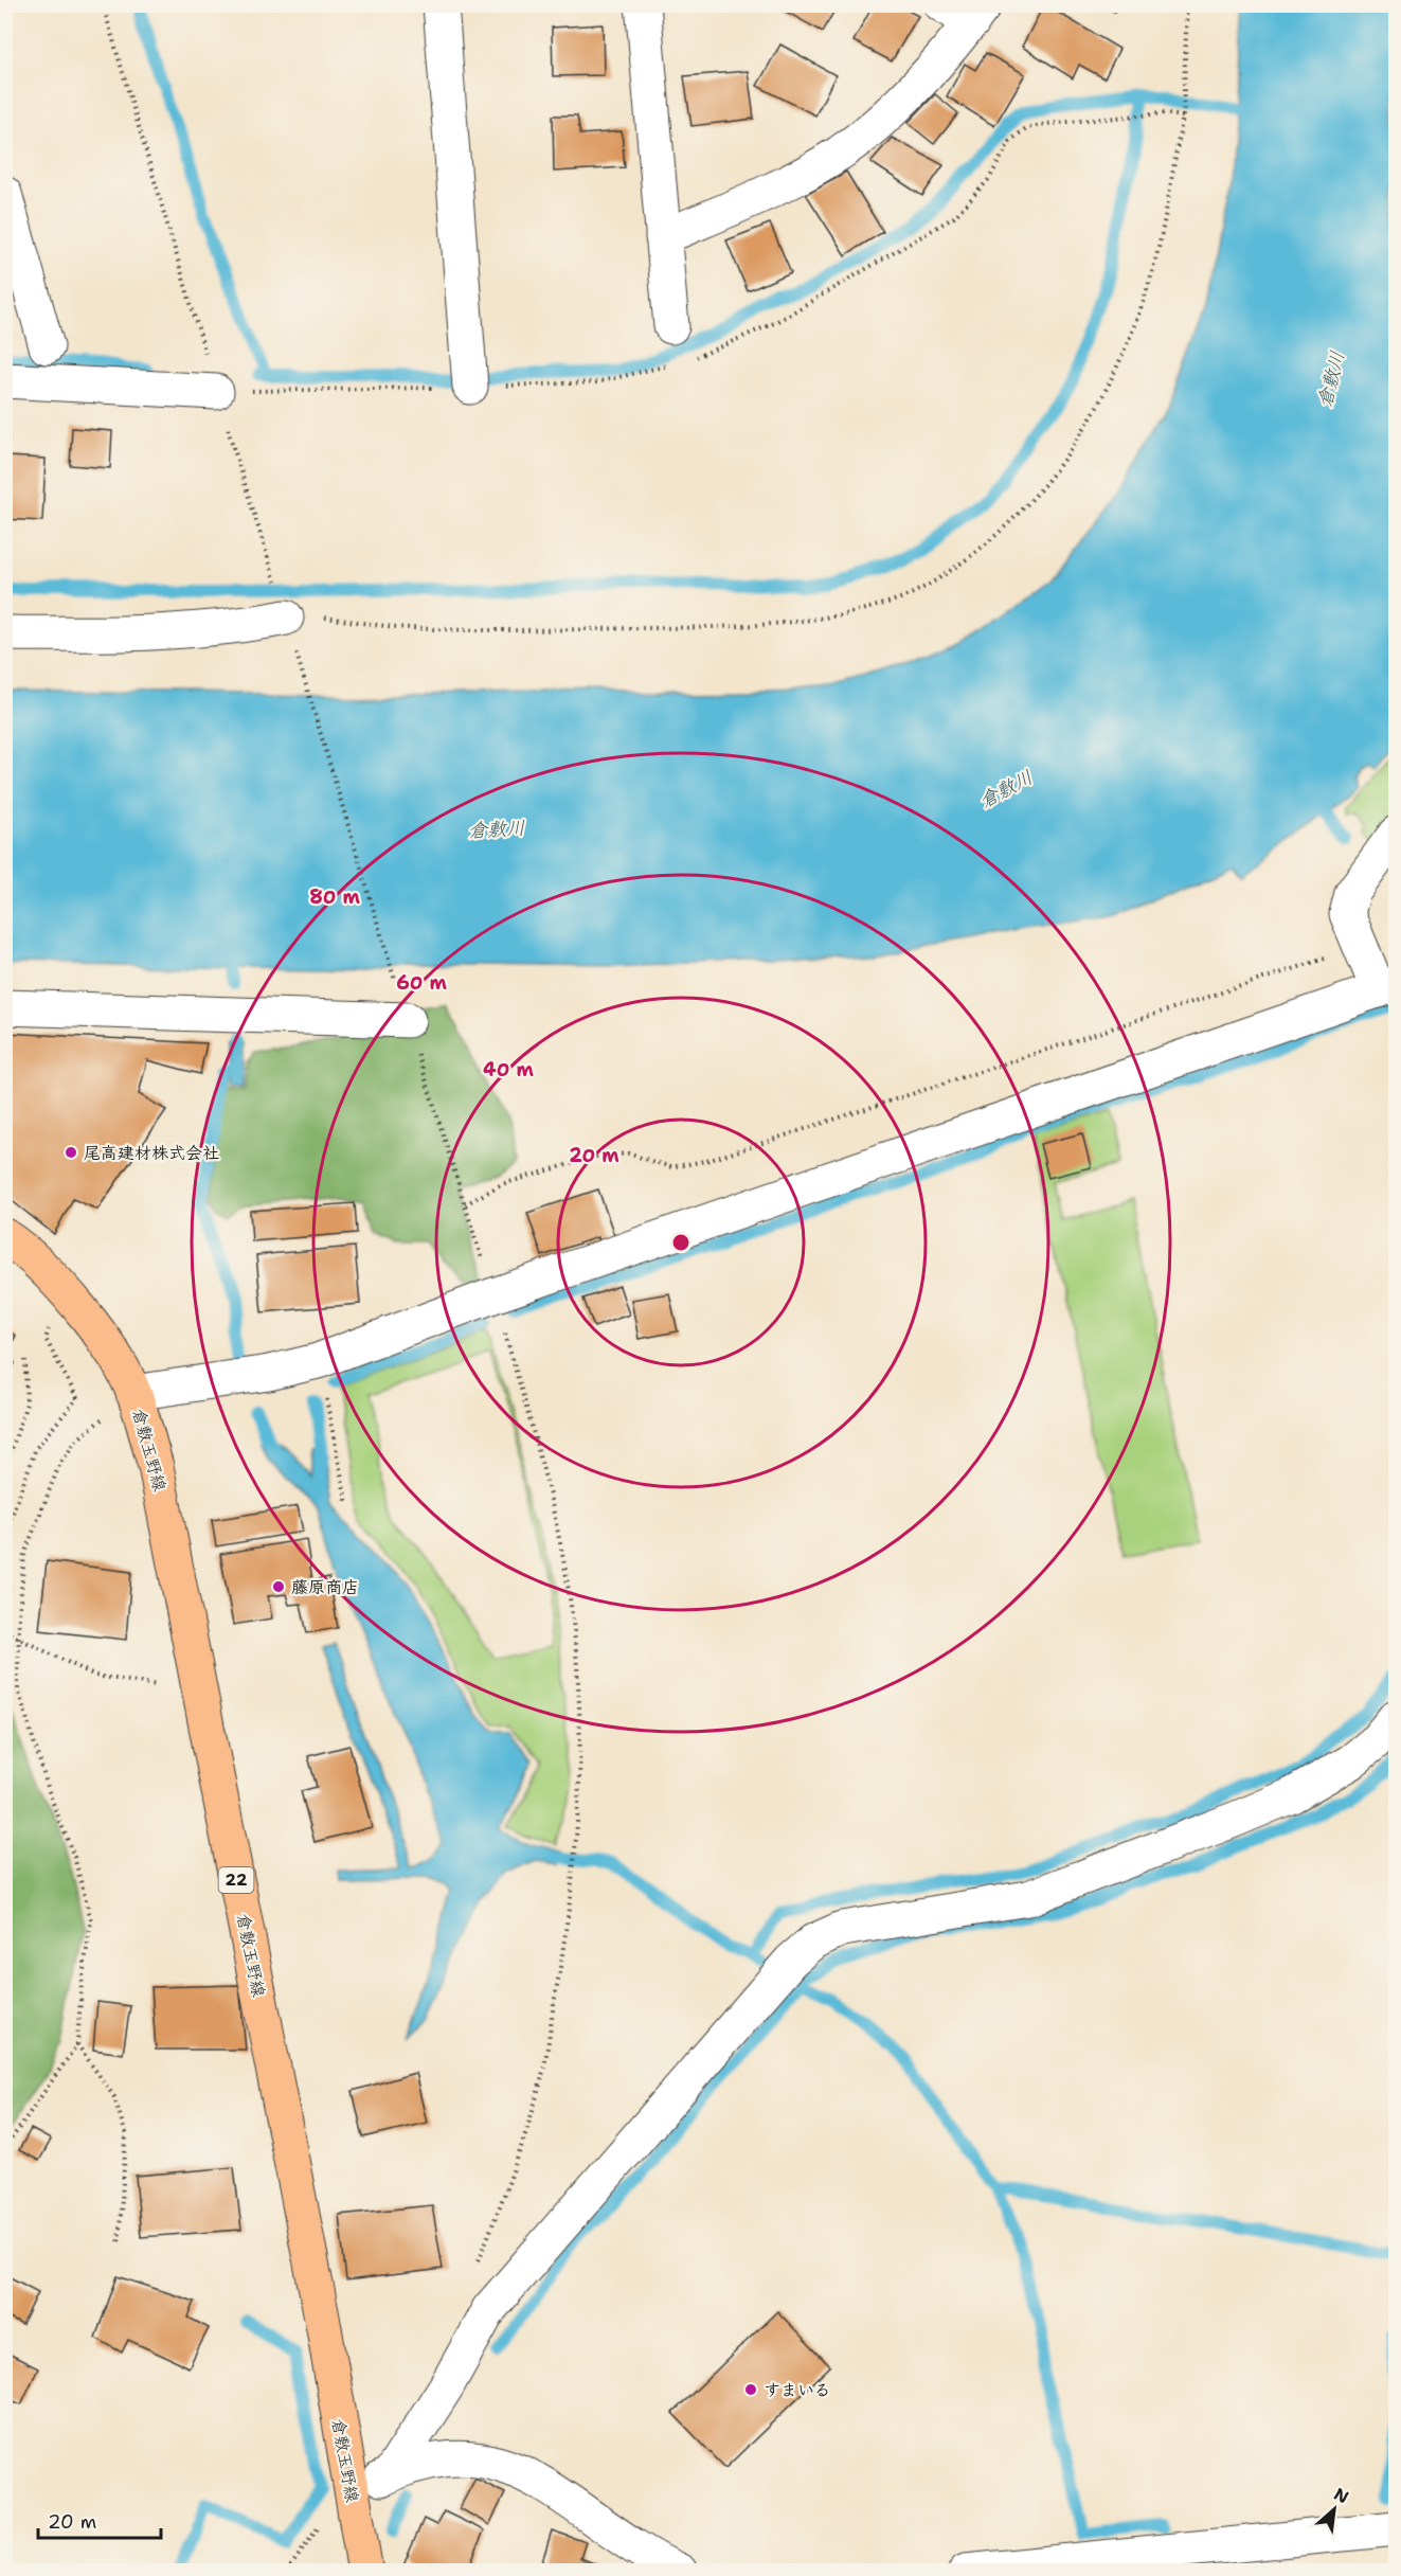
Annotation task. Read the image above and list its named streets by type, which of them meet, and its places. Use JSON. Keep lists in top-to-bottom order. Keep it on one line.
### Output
{"streets":{"main road":["倉敷玉野線","22"]},"water":["倉敷川"],"places":["尾高建材株式会社","藤原商店","すまいる"],"scale_bar":"20 m","north":"top right","rings":["80 m","60 m","40 m","20 m"]}
